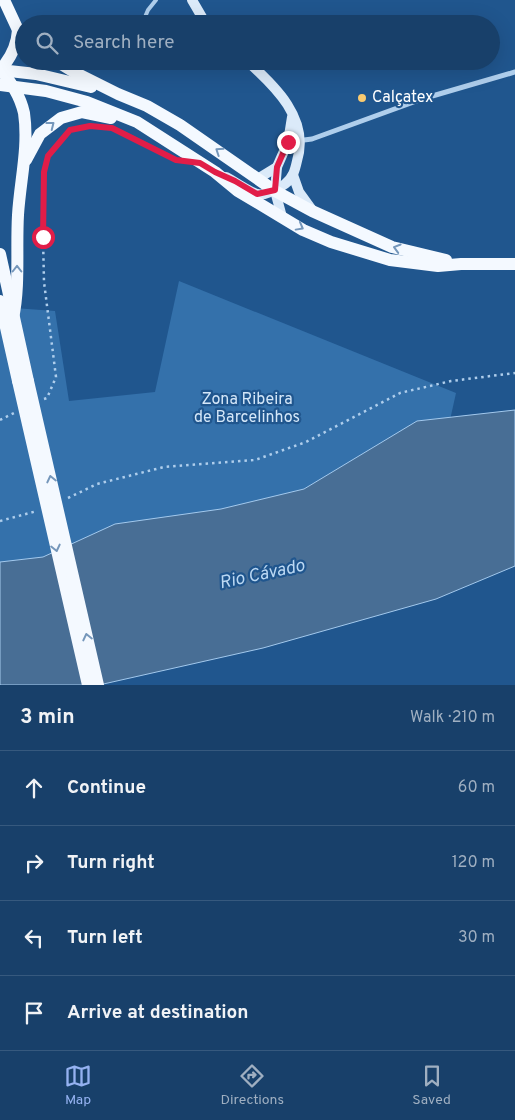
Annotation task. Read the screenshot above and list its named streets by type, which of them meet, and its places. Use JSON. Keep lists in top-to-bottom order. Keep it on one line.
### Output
{"water":["Rio Cávado"],"parks":["Zona Ribeira de Barcelinhos"],"places":["Calçatex"],"page":{"search":"Search here","heading":["3 min","Walk · 210 m"],"list":[["Continue","60 m"],["Turn right","120 m"],["Turn left","30 m"],"Arrive at destination"],"nav":["Map","Directions","Saved"]}}
